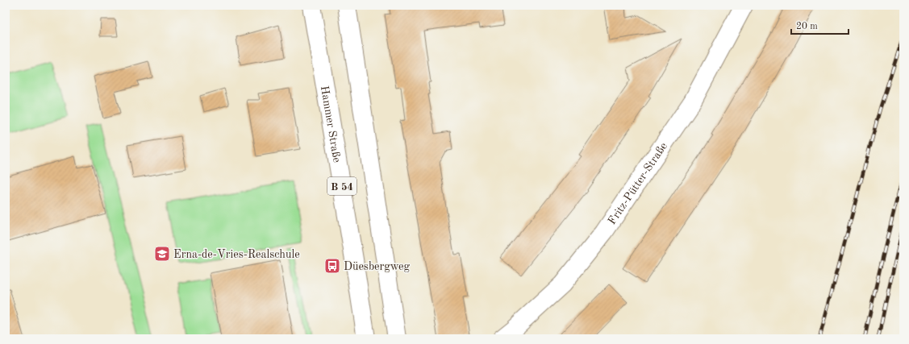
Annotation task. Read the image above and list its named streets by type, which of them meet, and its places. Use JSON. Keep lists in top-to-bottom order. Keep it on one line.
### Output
{"streets":{"main road":["Hammer Straße","Fritz-Pütter-Straße","B 54"]},"places":{"school or university":["Erna-de-Vries-Realschule"],"bus stop":["Düesbergweg"]},"scale_bar":"20 m"}
